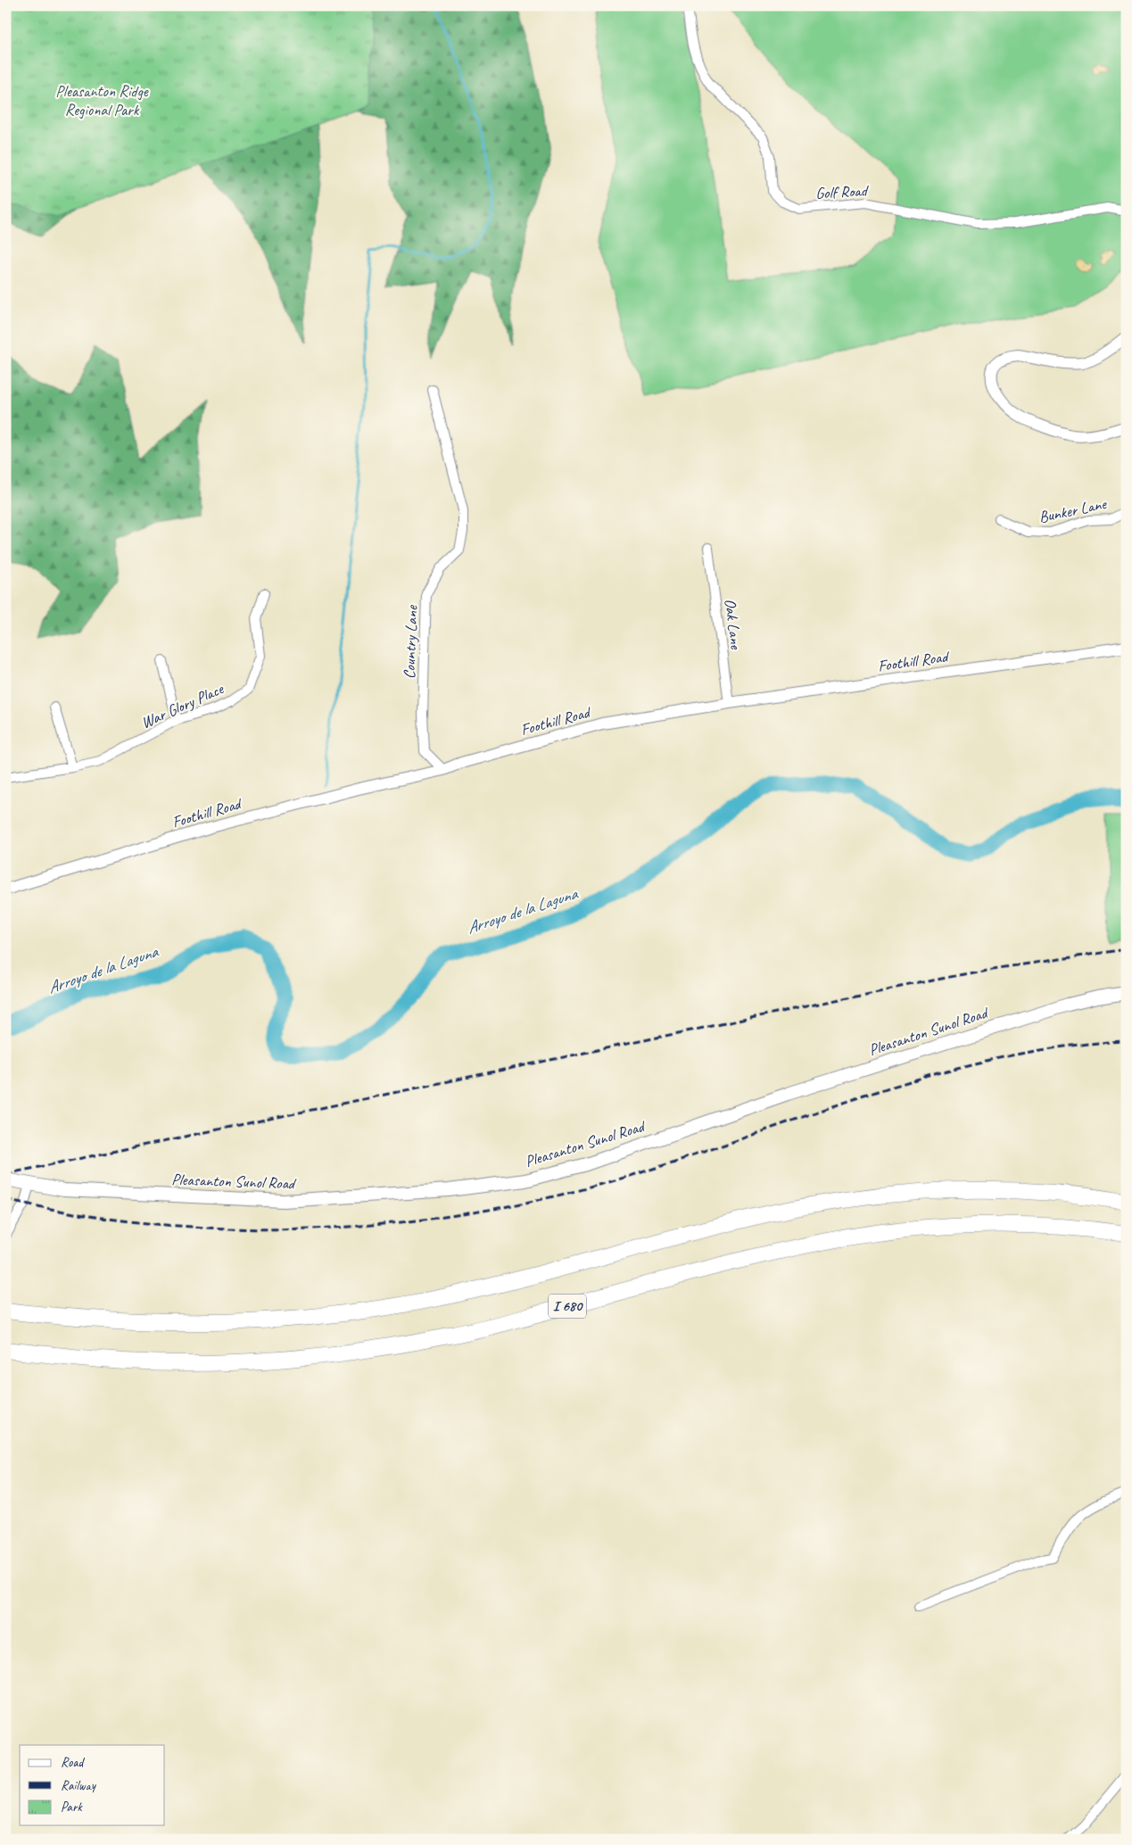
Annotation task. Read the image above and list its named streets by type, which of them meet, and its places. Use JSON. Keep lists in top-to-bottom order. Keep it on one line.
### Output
{"streets":{"highway":["I 680"],"main road":["Pleasanton Sunol Road"],"street":["Golf Road","Bunker Lane","Oak Lane","Country Lane","Foothill Road","War Glory Place"]},"crossings":[["Oak Lane","Foothill Road"],["Country Lane","Foothill Road"]],"water":["Arroyo de la Laguna"],"parks":["Pleasanton Ridge Regional Park"],"legend":["Road","Railway","Park"]}
